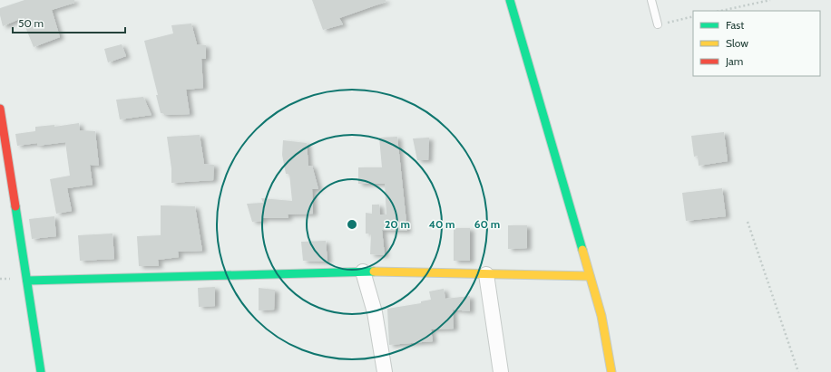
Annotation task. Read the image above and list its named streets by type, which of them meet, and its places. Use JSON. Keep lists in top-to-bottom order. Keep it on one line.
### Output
{"legend":["Fast","Slow","Jam"],"scale_bar":"50 m","rings":["20 m","40 m","60 m"]}
